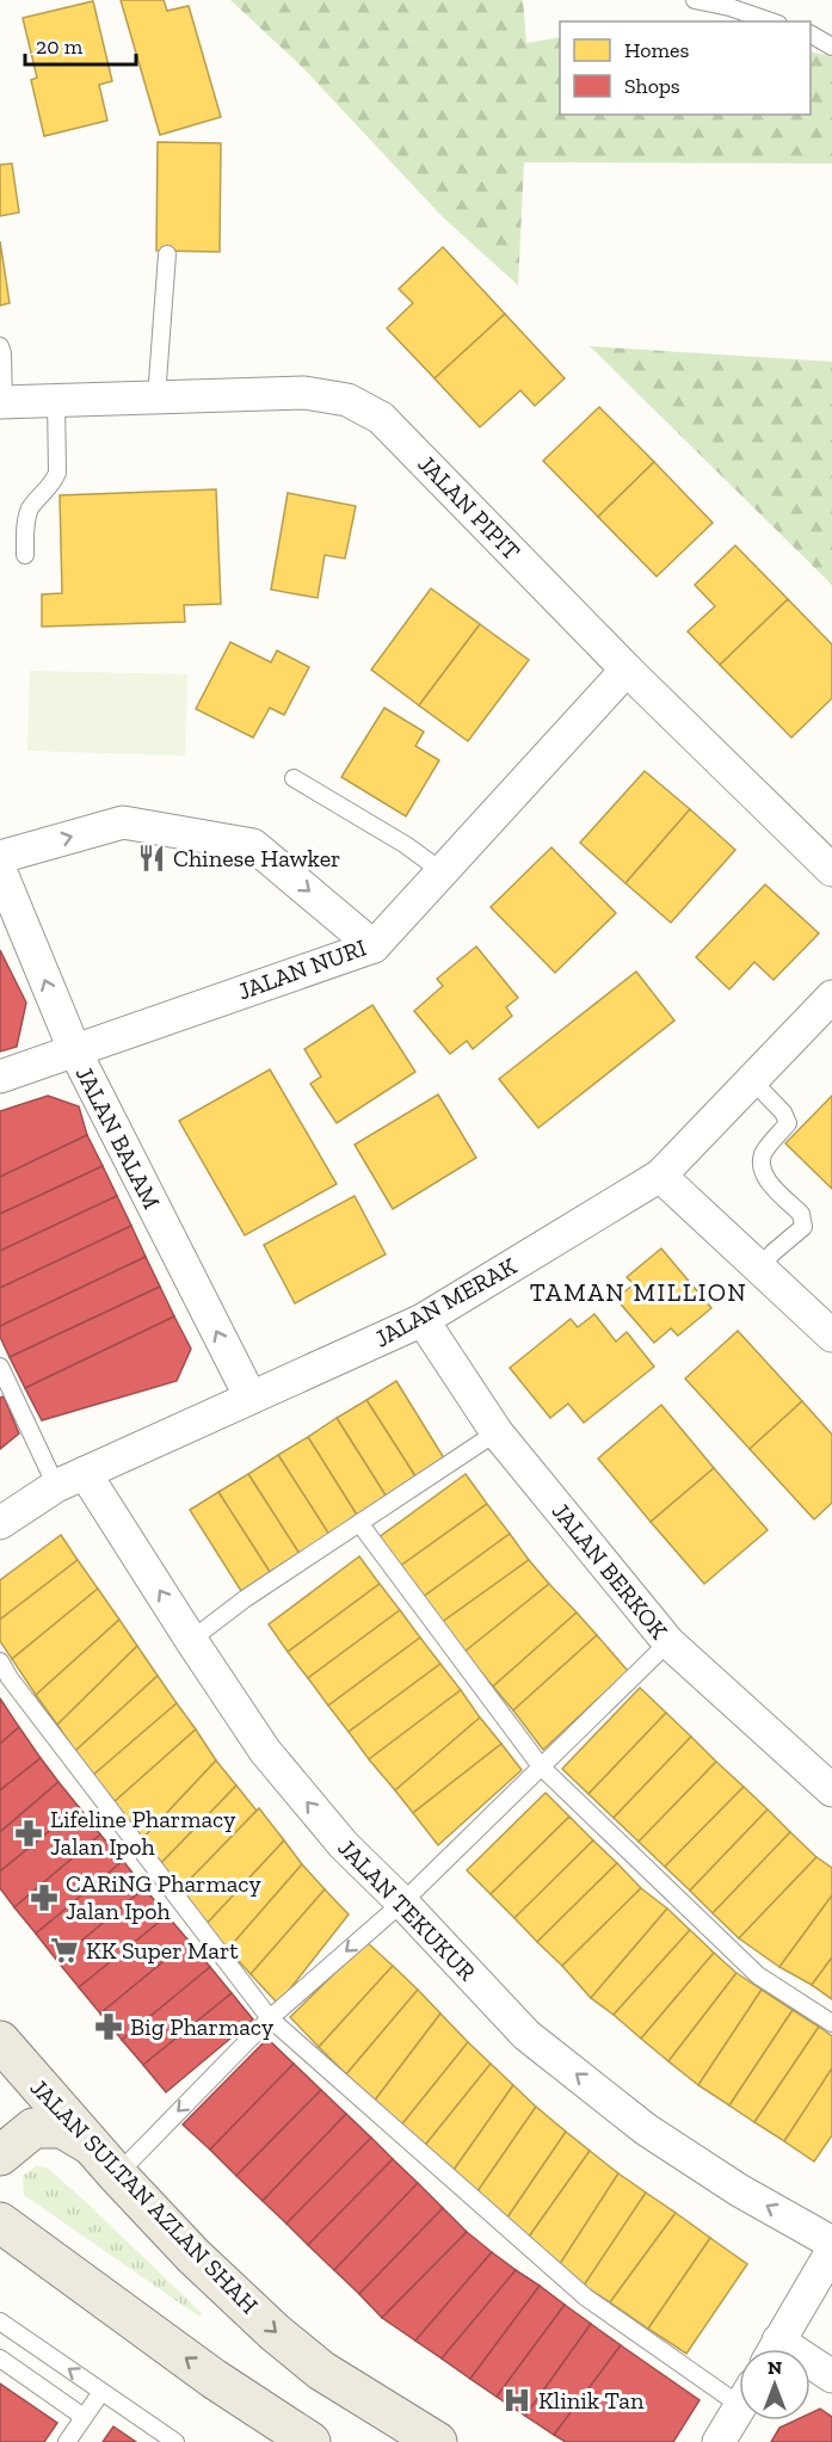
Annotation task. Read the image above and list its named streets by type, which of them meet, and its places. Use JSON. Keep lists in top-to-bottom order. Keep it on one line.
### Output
{"streets":{"main road":["JALAN SULTAN AZLAN SHAH"],"street":["JALAN PIPIT","JALAN NURI","JALAN BALAM","JALAN MERAK","JALAN BERKOK","JALAN TEKUKUR"]},"crossings":[["JALAN PIPIT","JALAN NURI"],["JALAN NURI","JALAN BALAM"],["JALAN BALAM","JALAN MERAK"],["JALAN MERAK","JALAN BERKOK"],["JALAN MERAK","JALAN TEKUKUR"]],"one_way":["JALAN BALAM","JALAN TEKUKUR"],"districts":["TAMAN MILLION"],"places":{"restaurant":["Chinese Hawker"],"pharmacy":["Lifeline Pharmacy Jalan Ipoh","CARiNG Pharmacy Jalan Ipoh","Big Pharmacy"],"supermarket":["KK Super Mart"],"hospital":["Klinik Tan"]},"legend":["Homes","Shops"],"scale_bar":"20 m","north":"top"}
